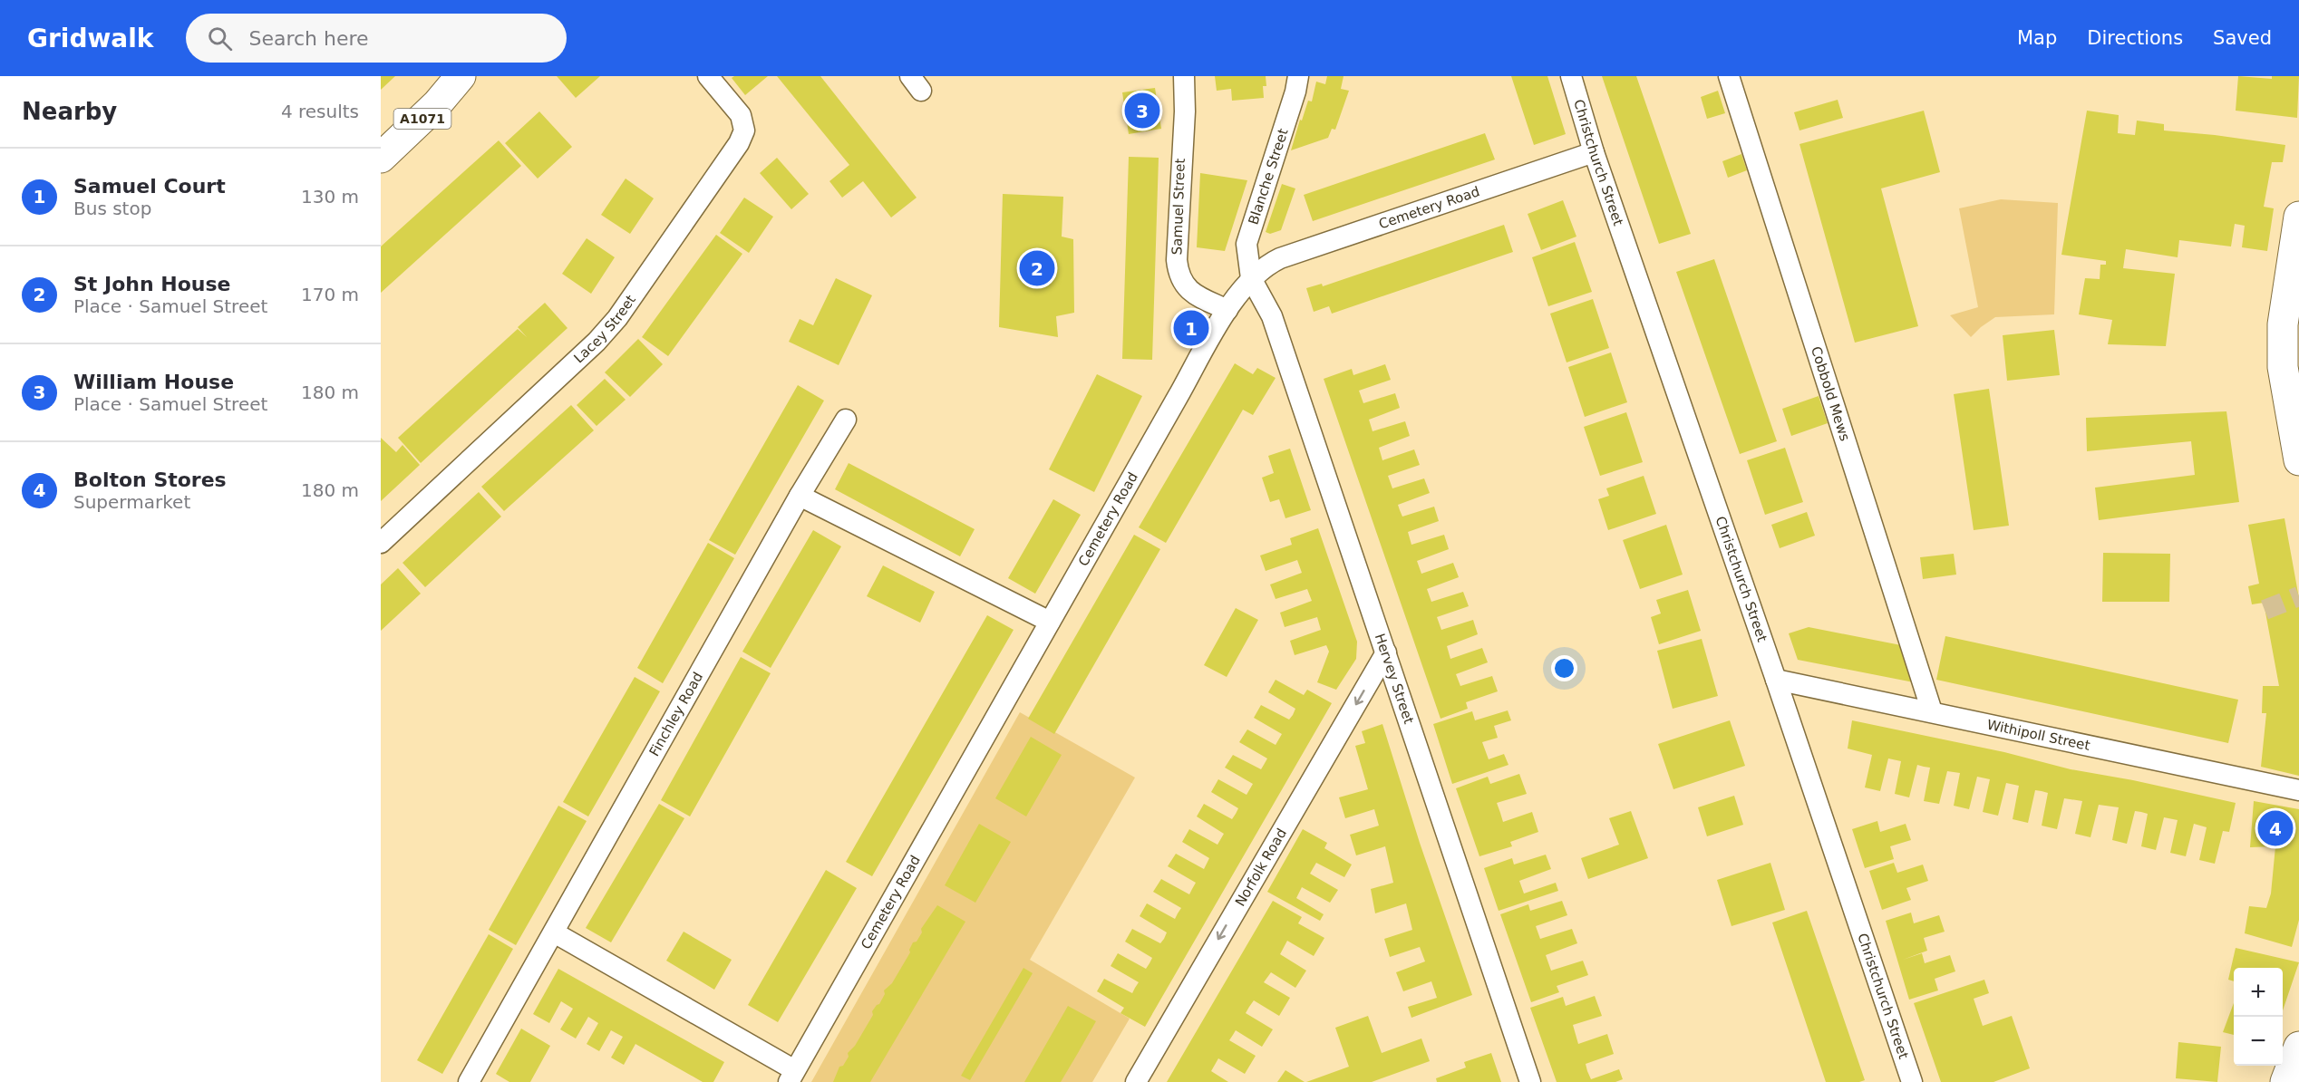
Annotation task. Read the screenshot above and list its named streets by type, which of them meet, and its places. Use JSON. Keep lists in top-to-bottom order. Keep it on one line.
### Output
{"streets":{"main road":["A1071"],"street":["Christchurch Street","Blanche Street","Samuel Street","Cemetery Road","Lacey Street","Cobbold Mews","Hervey Street","Finchley Road","Withipoll Street","Norfolk Road"]},"crossings":[["Christchurch Street","Cemetery Road"],["Christchurch Street","Withipoll Street"],["Blanche Street","Cemetery Road"],["Blanche Street","Hervey Street"],["Samuel Street","Cemetery Road"],["Cemetery Road","Hervey Street"],["Cobbold Mews","Withipoll Street"],["Hervey Street","Norfolk Road"]],"one_way":["Norfolk Road"],"page":{"header":"Gridwalk","search":"Search here","nav":["Map","Directions","Saved"],"heading":["Nearby","4 results"],"pins":["3","2","1","4"],"list":[{"mark":"1","name":"Samuel Court","note":"Bus stop","value":"130 m"},{"mark":"2","name":"St John House","note":"Place · Samuel Street","value":"170 m"},{"mark":"3","name":"William House","note":"Place · Samuel Street","value":"180 m"},{"mark":"4","name":"Bolton Stores","note":"Supermarket","value":"180 m"}],"map_buttons":["+","−"]}}
